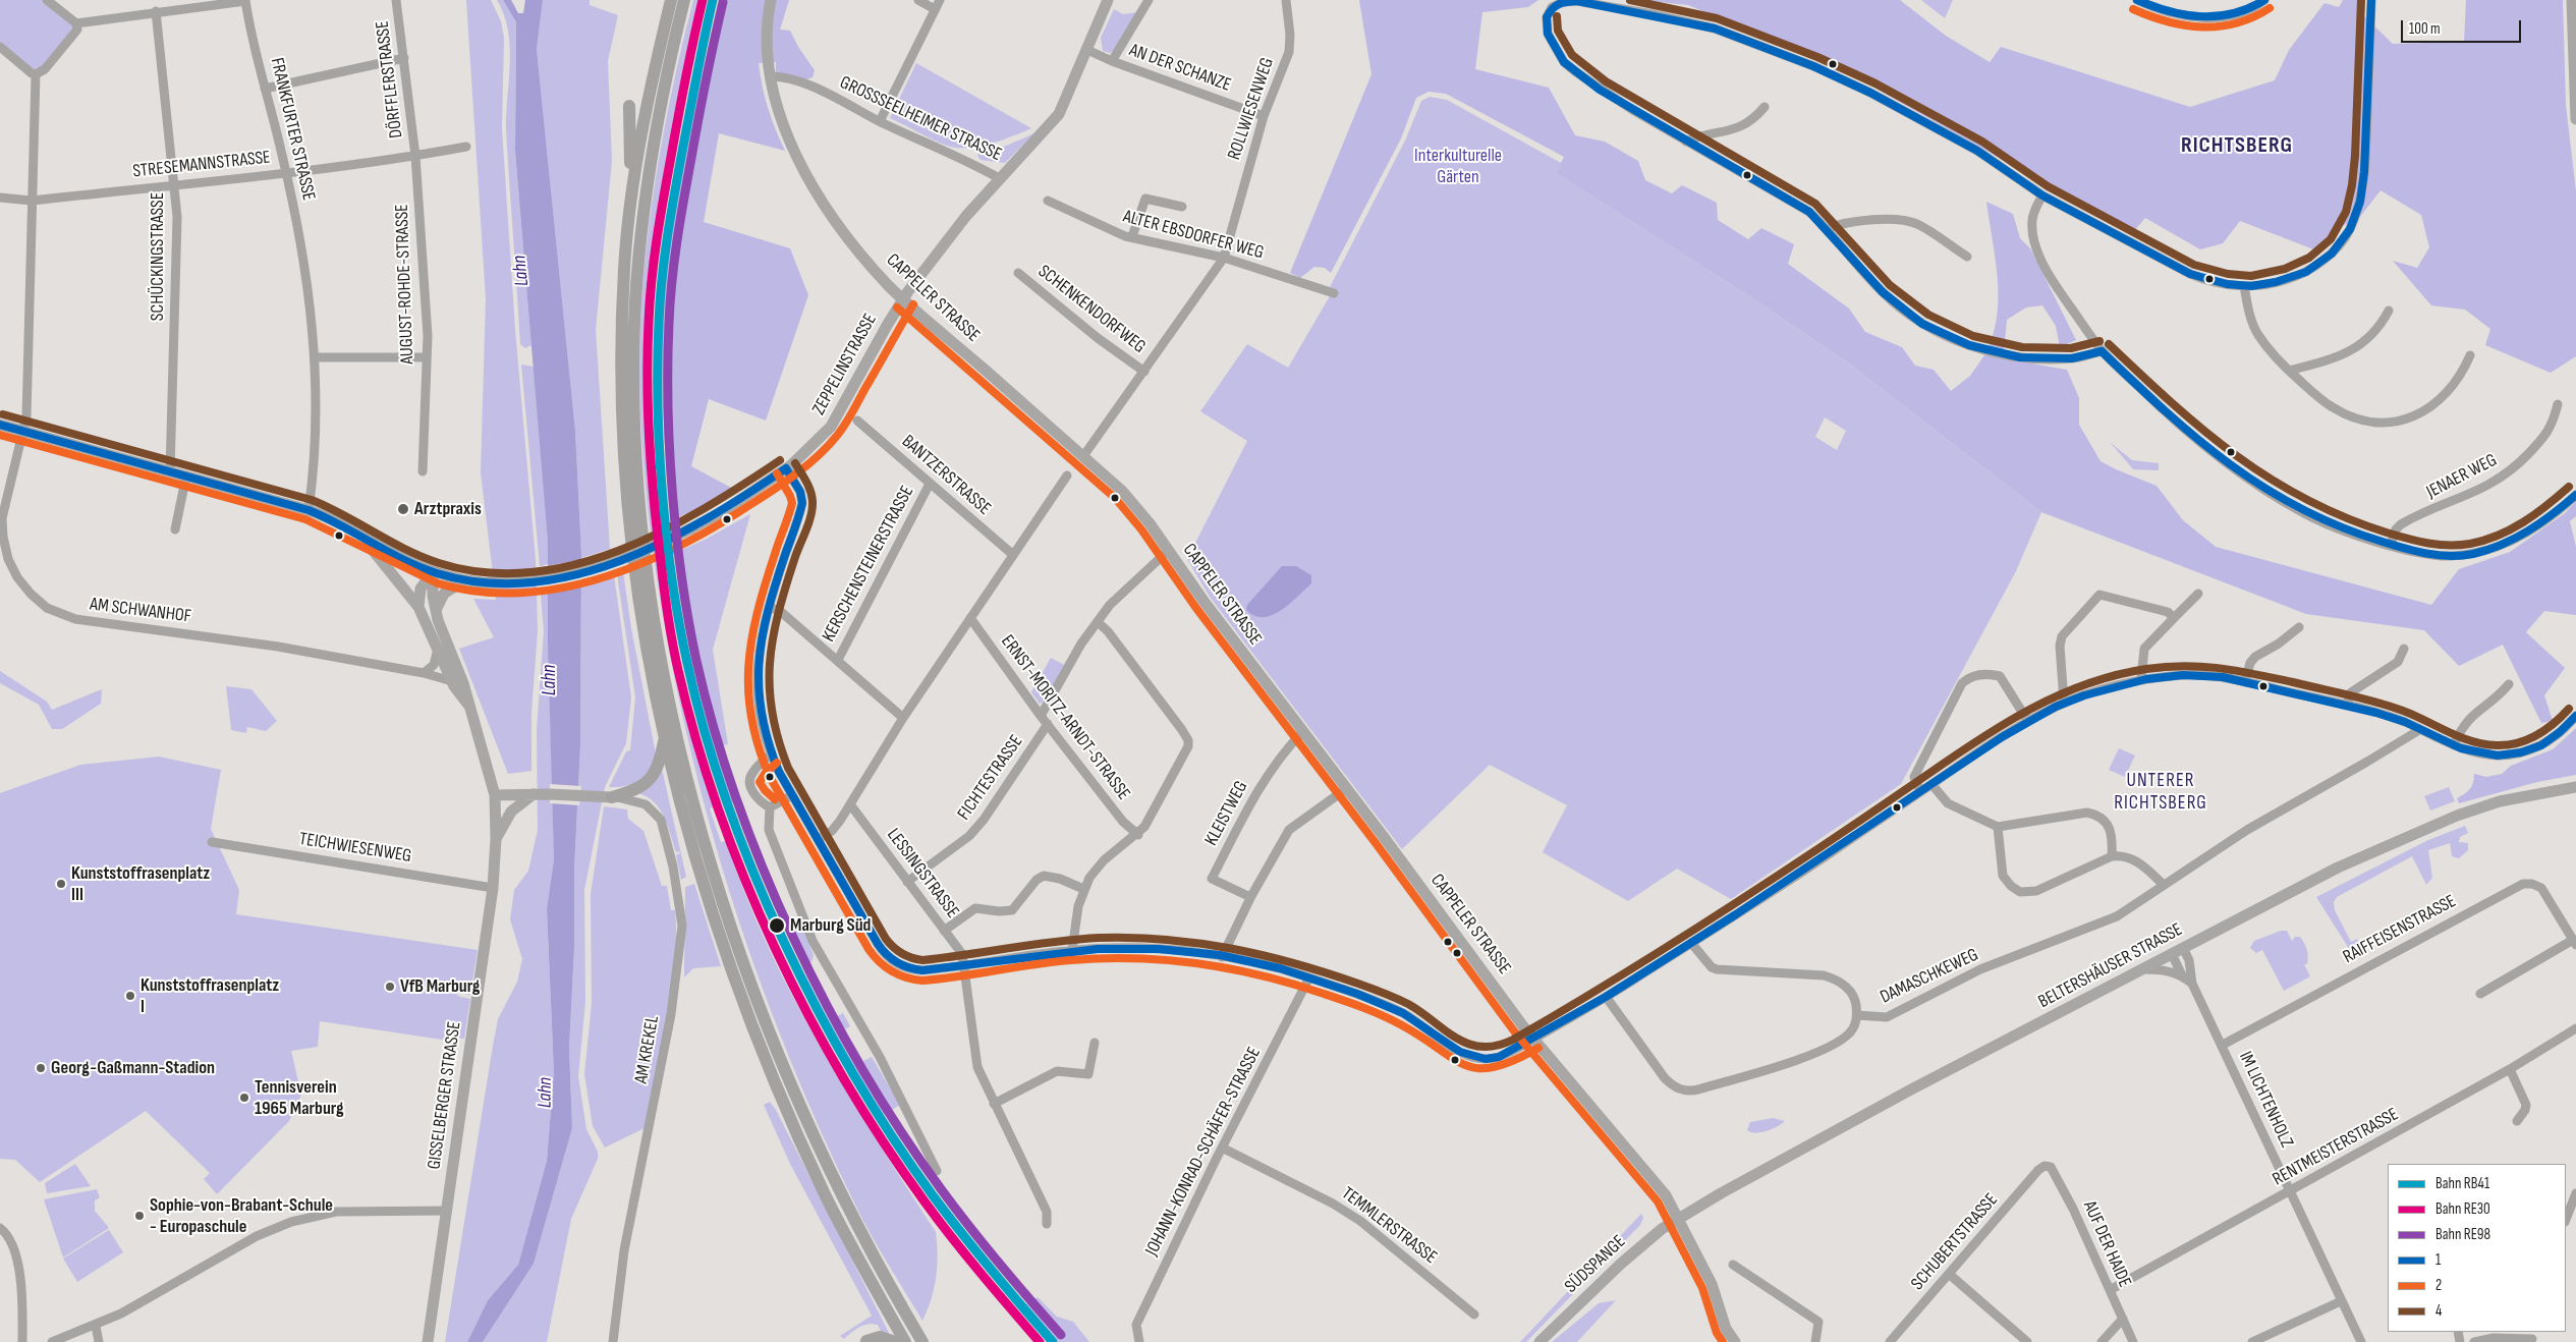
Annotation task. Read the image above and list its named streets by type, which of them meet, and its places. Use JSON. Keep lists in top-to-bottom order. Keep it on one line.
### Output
{"streets":{"main road":["GROSSSEELHEIMER STRASSE","CAPPELER STRASSE","ZEPPELINSTRASSE","BELTERSHÄUSER STRASSE","GISSELBERGER STRASSE","SÜDSPANGE"],"street":["AN DER SCHANZE","DÖRFFLERSTRASSE","ROLLWIESENWEG","FRANKFURTER STRASSE","STRESEMANNSTRASSE","ALTER EBSDORFER WEG","SCHÜCKINGSTRASSE","AUGUST-ROHDE-STRASSE","SCHENKENDORFWEG","BANTZERSTRASSE","JENAER WEG","KERSCHENSTEINERSTRASSE","AM SCHWANHOF","ERNST-MORITZ-ARNDT-STRASSE","FICHTESTRASSE","KLEISTWEG","TEICHWIESENWEG","LESSINGSTRASSE","RAIFFEISENSTRASSE","DAMASCHKEWEG","AM KREKEL","IM LICHTENHOLZ","RENTMEISTERSTRASSE","JOHANN-KONRAD-SCHÄFER-STRASSE","TEMMLERSTRASSE","SCHUBERTSTRASSE","AUF DER HAIDE"]},"crossings":[["AN DER SCHANZE","ROLLWIESENWEG"],["AN DER SCHANZE","GROSSSEELHEIMER STRASSE"],["DÖRFFLERSTRASSE","STRESEMANNSTRASSE"],["DÖRFFLERSTRASSE","AUGUST-ROHDE-STRASSE"],["ROLLWIESENWEG","ALTER EBSDORFER WEG"],["ROLLWIESENWEG","CAPPELER STRASSE"],["ROLLWIESENWEG","SCHENKENDORFWEG"],["GROSSSEELHEIMER STRASSE","CAPPELER STRASSE"],["GROSSSEELHEIMER STRASSE","ZEPPELINSTRASSE"],["FRANKFURTER STRASSE","STRESEMANNSTRASSE"],["STRESEMANNSTRASSE","SCHÜCKINGSTRASSE"],["STRESEMANNSTRASSE","AUGUST-ROHDE-STRASSE"],["STRESEMANNSTRASSE","AM SCHWANHOF"],["CAPPELER STRASSE","ZEPPELINSTRASSE"],["CAPPELER STRASSE","KLEISTWEG"],["CAPPELER STRASSE","BELTERSHÄUSER STRASSE"],["CAPPELER STRASSE","SÜDSPANGE"],["BANTZERSTRASSE","KERSCHENSTEINERSTRASSE"],["AM SCHWANHOF","GISSELBERGER STRASSE"],["ERNST-MORITZ-ARNDT-STRASSE","FICHTESTRASSE"],["FICHTESTRASSE","LESSINGSTRASSE"],["TEICHWIESENWEG","GISSELBERGER STRASSE"],["RAIFFEISENSTRASSE","IM LICHTENHOLZ"],["BELTERSHÄUSER STRASSE","IM LICHTENHOLZ"],["BELTERSHÄUSER STRASSE","SÜDSPANGE"],["IM LICHTENHOLZ","RENTMEISTERSTRASSE"],["RENTMEISTERSTRASSE","AUF DER HAIDE"],["JOHANN-KONRAD-SCHÄFER-STRASSE","TEMMLERSTRASSE"],["SCHUBERTSTRASSE","AUF DER HAIDE"]],"districts":["RICHTSBERG","UNTERER RICHTSBERG"],"water":["Lahn"],"parks":["Interkulturelle Gärten"],"places":["Arztpraxis","Kunststoffrasenplatz III","Marburg Süd","VfB Marburg","Kunststoffrasenplatz I","Georg-Gaßmann-Stadion","Tennisverein 1965 Marburg","Sophie-von-Brabant-Schule - Europaschule"],"lines":["rail line RB41","rail line RE30","transit line 1","transit line 4","rail line RE98","transit line 2"],"legend":["Bahn RB41","Bahn RE30","Bahn RE98","1","2","4"],"scale_bar":"100 m"}
